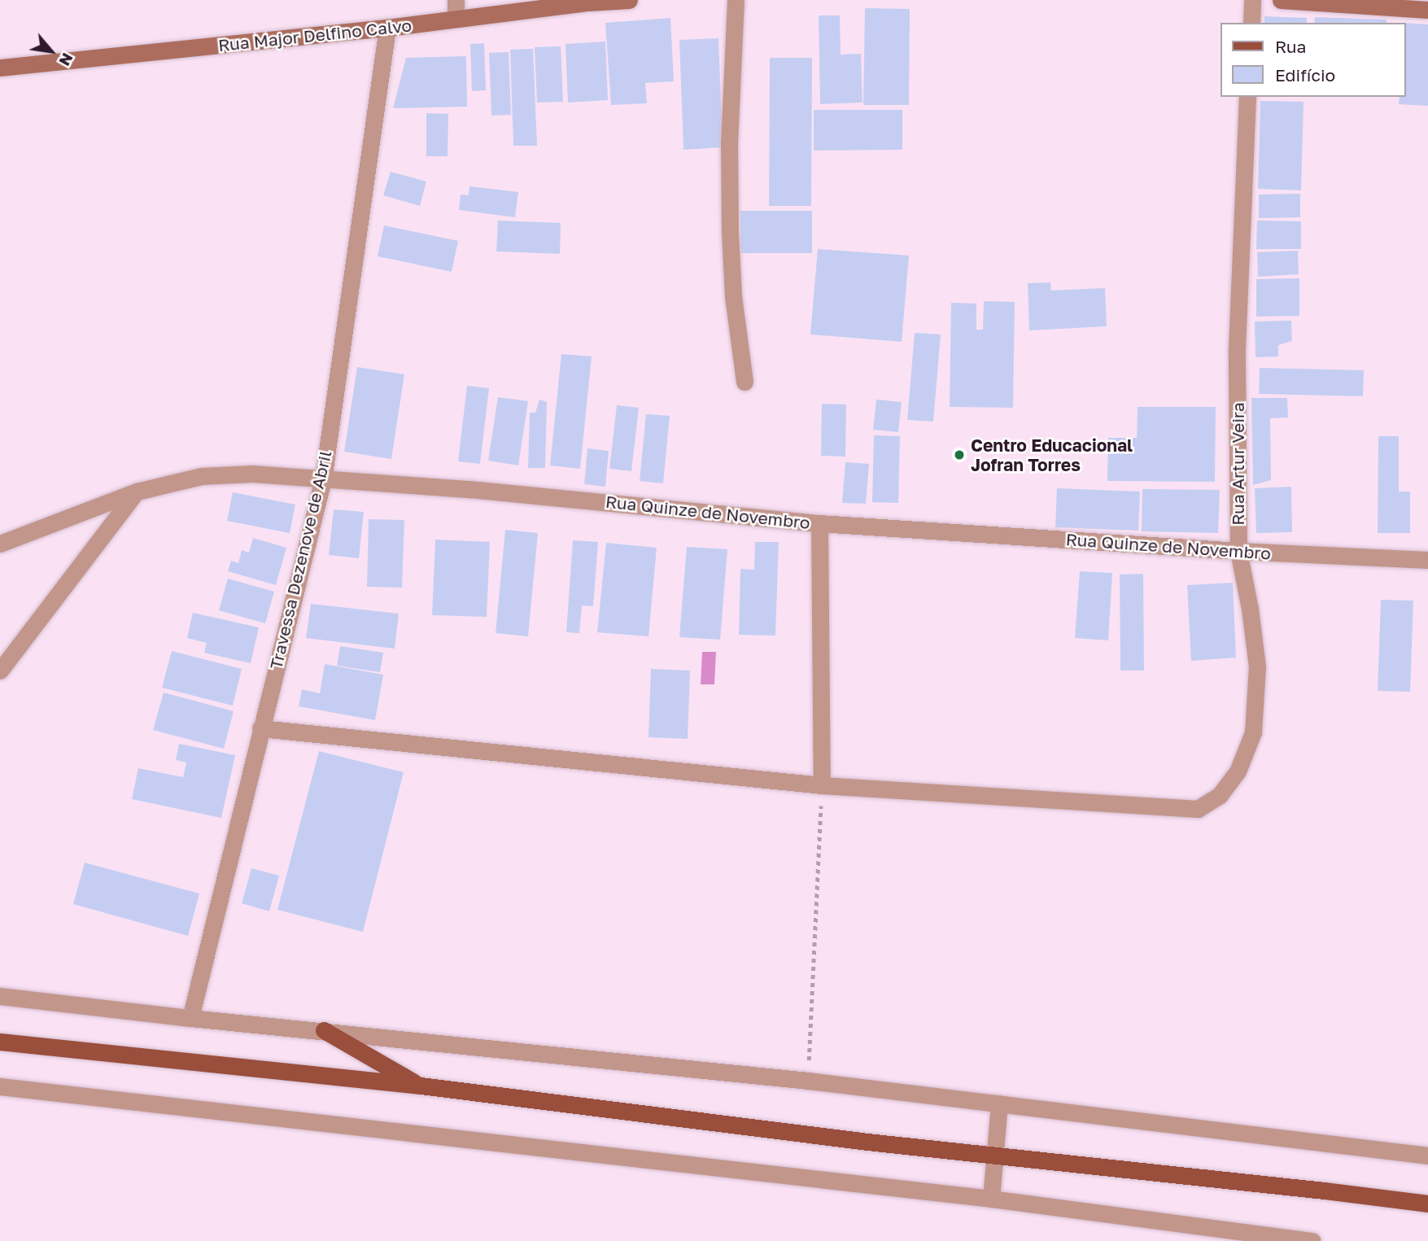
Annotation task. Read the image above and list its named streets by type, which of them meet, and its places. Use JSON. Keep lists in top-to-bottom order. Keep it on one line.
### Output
{"streets":{"street":["Rua Major Delfino Calvo","Rua Artur Veira","Rua Quinze de Novembro","Travessa Dezenove de Abril"]},"crossings":[["Rua Major Delfino Calvo","Travessa Dezenove de Abril"],["Rua Artur Veira","Rua Quinze de Novembro"],["Rua Quinze de Novembro","Travessa Dezenove de Abril"]],"places":["Centro Educacional Jofran Torres"],"legend":["Rua","Edifício"],"north":"bottom right"}
